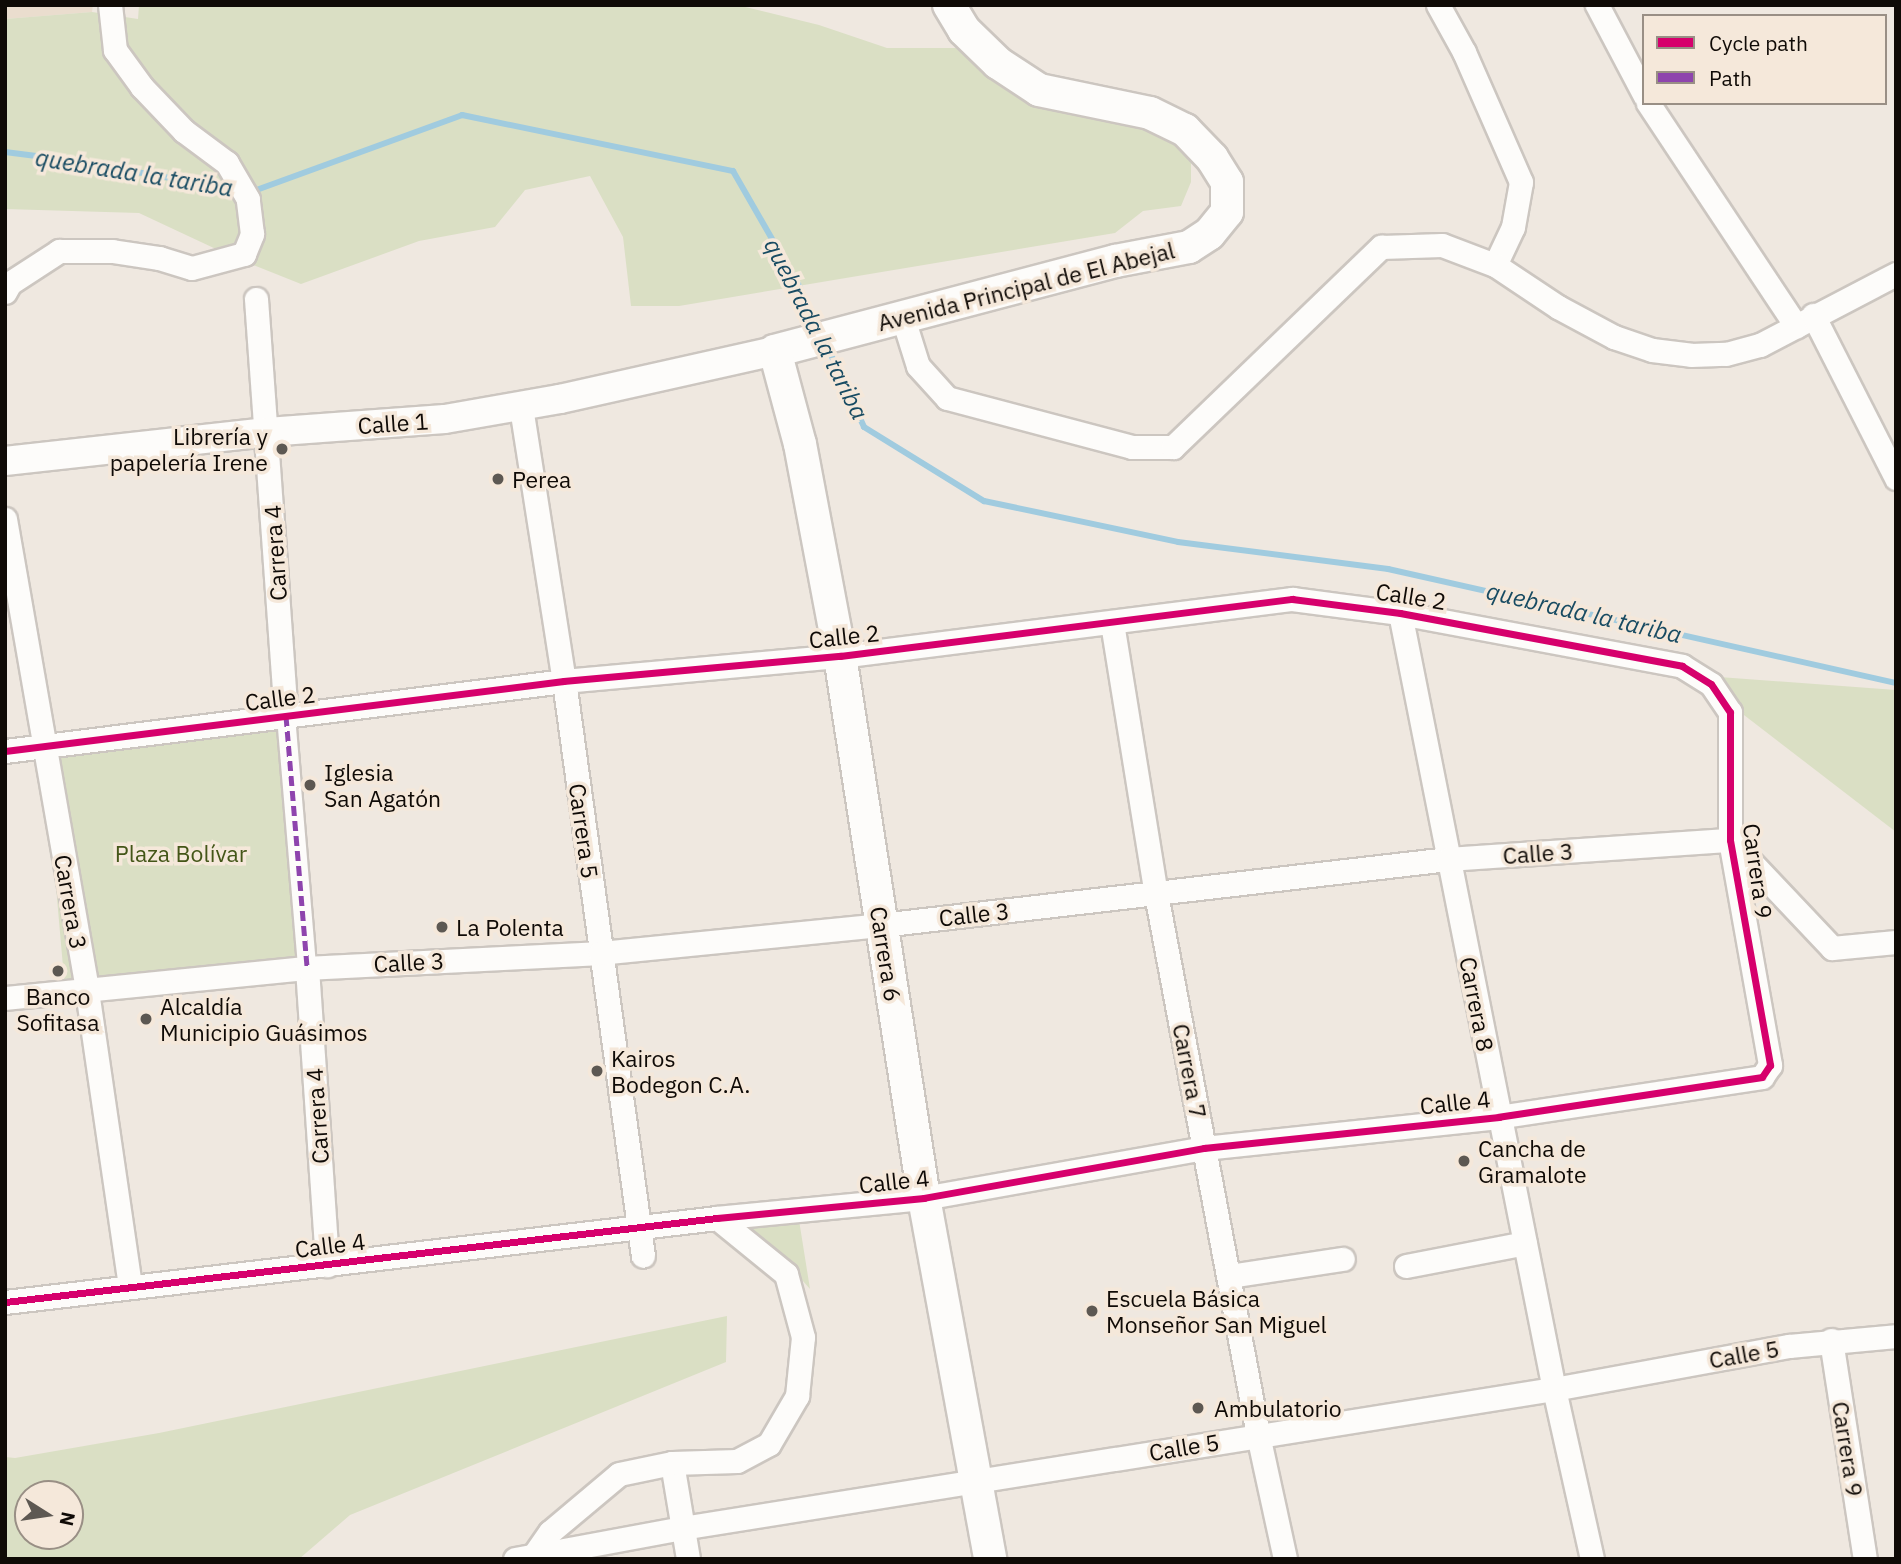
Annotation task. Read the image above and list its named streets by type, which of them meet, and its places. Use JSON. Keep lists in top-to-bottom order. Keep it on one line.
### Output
{"streets":{"main road":["Avenida Principal de El Abejal","Carrera 6"],"street":["Calle 1","Carrera 4","Calle 2","Carrera 5","Calle 3","Carrera 9","Carrera 3","Carrera 8","Carrera 7","Calle 4","Calle 5"]},"crossings":[["Avenida Principal de El Abejal","Calle 1"],["Avenida Principal de El Abejal","Carrera 6"],["Calle 1","Carrera 4"],["Calle 1","Carrera 5"],["Calle 1","Carrera 6"],["Carrera 4","Calle 2"],["Carrera 4","Calle 3"],["Carrera 4","Calle 4"],["Calle 2","Carrera 5"],["Calle 2","Carrera 9"],["Calle 2","Carrera 3"],["Calle 2","Carrera 6"],["Calle 2","Carrera 8"],["Calle 2","Carrera 7"],["Carrera 5","Calle 3"],["Carrera 5","Calle 4"],["Calle 3","Carrera 9"],["Calle 3","Carrera 3"],["Calle 3","Carrera 6"],["Calle 3","Carrera 8"],["Calle 3","Carrera 7"],["Carrera 9","Calle 4"],["Carrera 9","Calle 5"],["Carrera 3","Calle 4"],["Carrera 6","Calle 4"],["Carrera 6","Calle 5"],["Carrera 8","Calle 4"],["Carrera 8","Calle 5"],["Carrera 7","Calle 4"],["Carrera 7","Calle 5"]],"water":["quebrada la tariba"],"parks":["Plaza Bolívar"],"places":["Librería y papelería Irene","Perea","Iglesia San Agatón","La Polenta","Banco Sofitasa","Alcaldía Municipio Guásimos","Kairos Bodegon C.A.","Cancha de Gramalote","Escuela Básica Monseñor San Miguel","Ambulatorio"],"legend":["Cycle path","Path"],"north":"right"}
